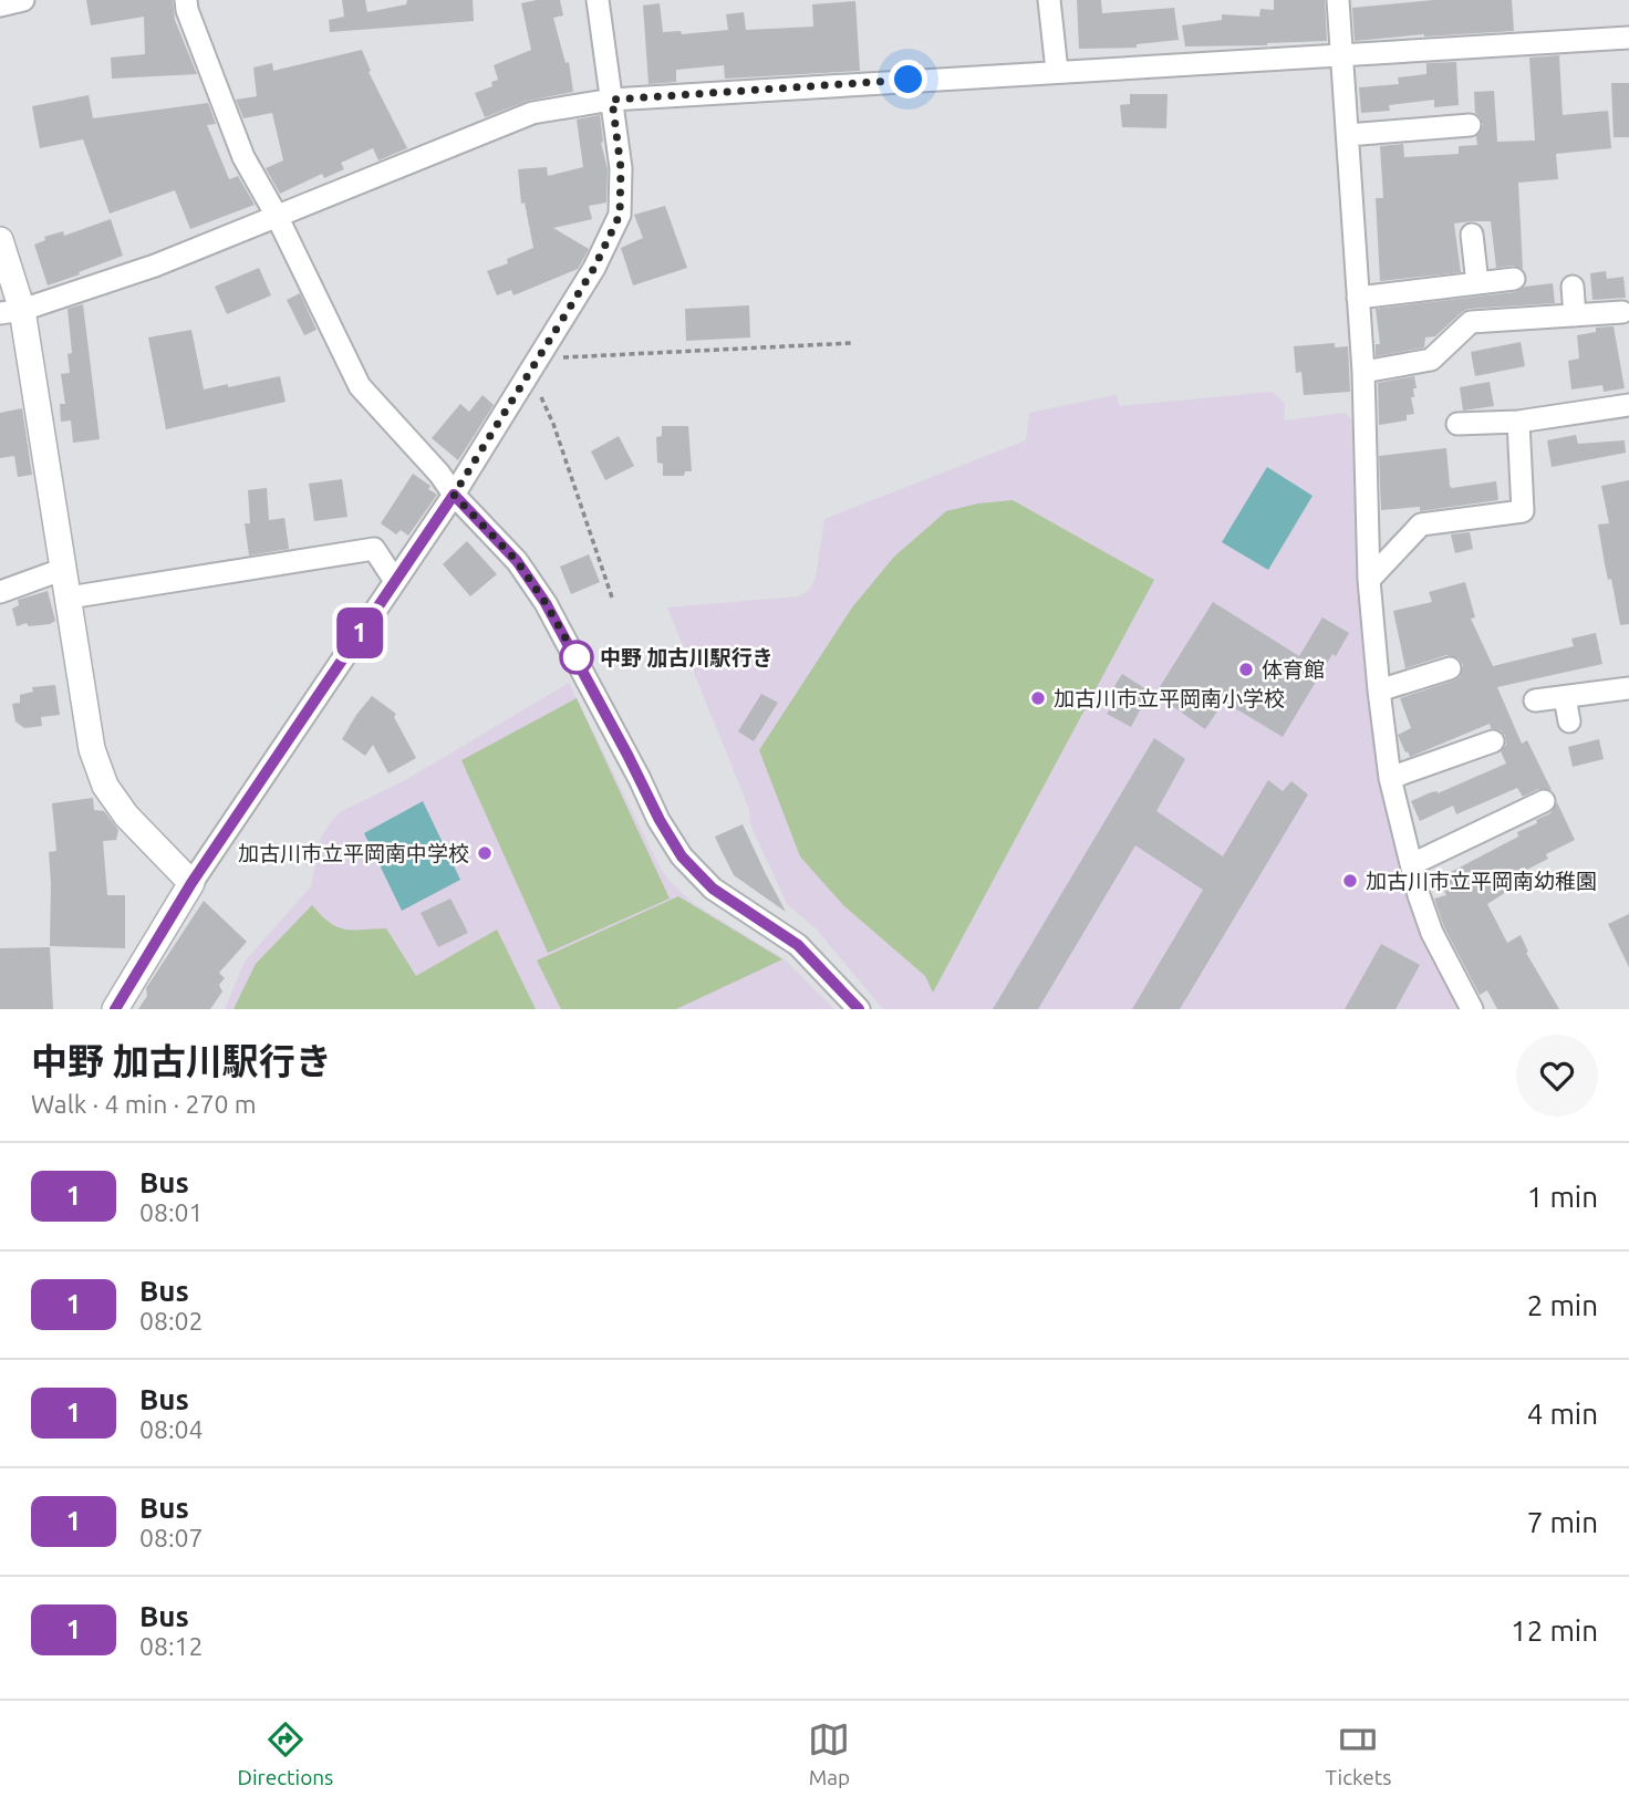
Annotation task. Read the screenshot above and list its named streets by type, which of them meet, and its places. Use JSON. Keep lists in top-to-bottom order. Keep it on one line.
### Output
{"places":["中野 加古川駅行き","体育館","加古川市立平岡南小学校","加古川市立平岡南中学校","加古川市立平岡南幼稚園"],"lines":["bus line 1"],"page":{"on_map":"1","heading":["中野 加古川駅行き","Walk · 4 min · 270 m"],"list":[{"mark":"1","name":"Bus","note":"08:01","value":"1 min"},{"mark":"1","name":"Bus","note":"08:02","value":"2 min"},{"mark":"1","name":"Bus","note":"08:04","value":"4 min"},{"mark":"1","name":"Bus","note":"08:07","value":"7 min"},{"mark":"1","name":"Bus","note":"08:12","value":"12 min"}],"tabs":["Directions","Map","Tickets"]}}
